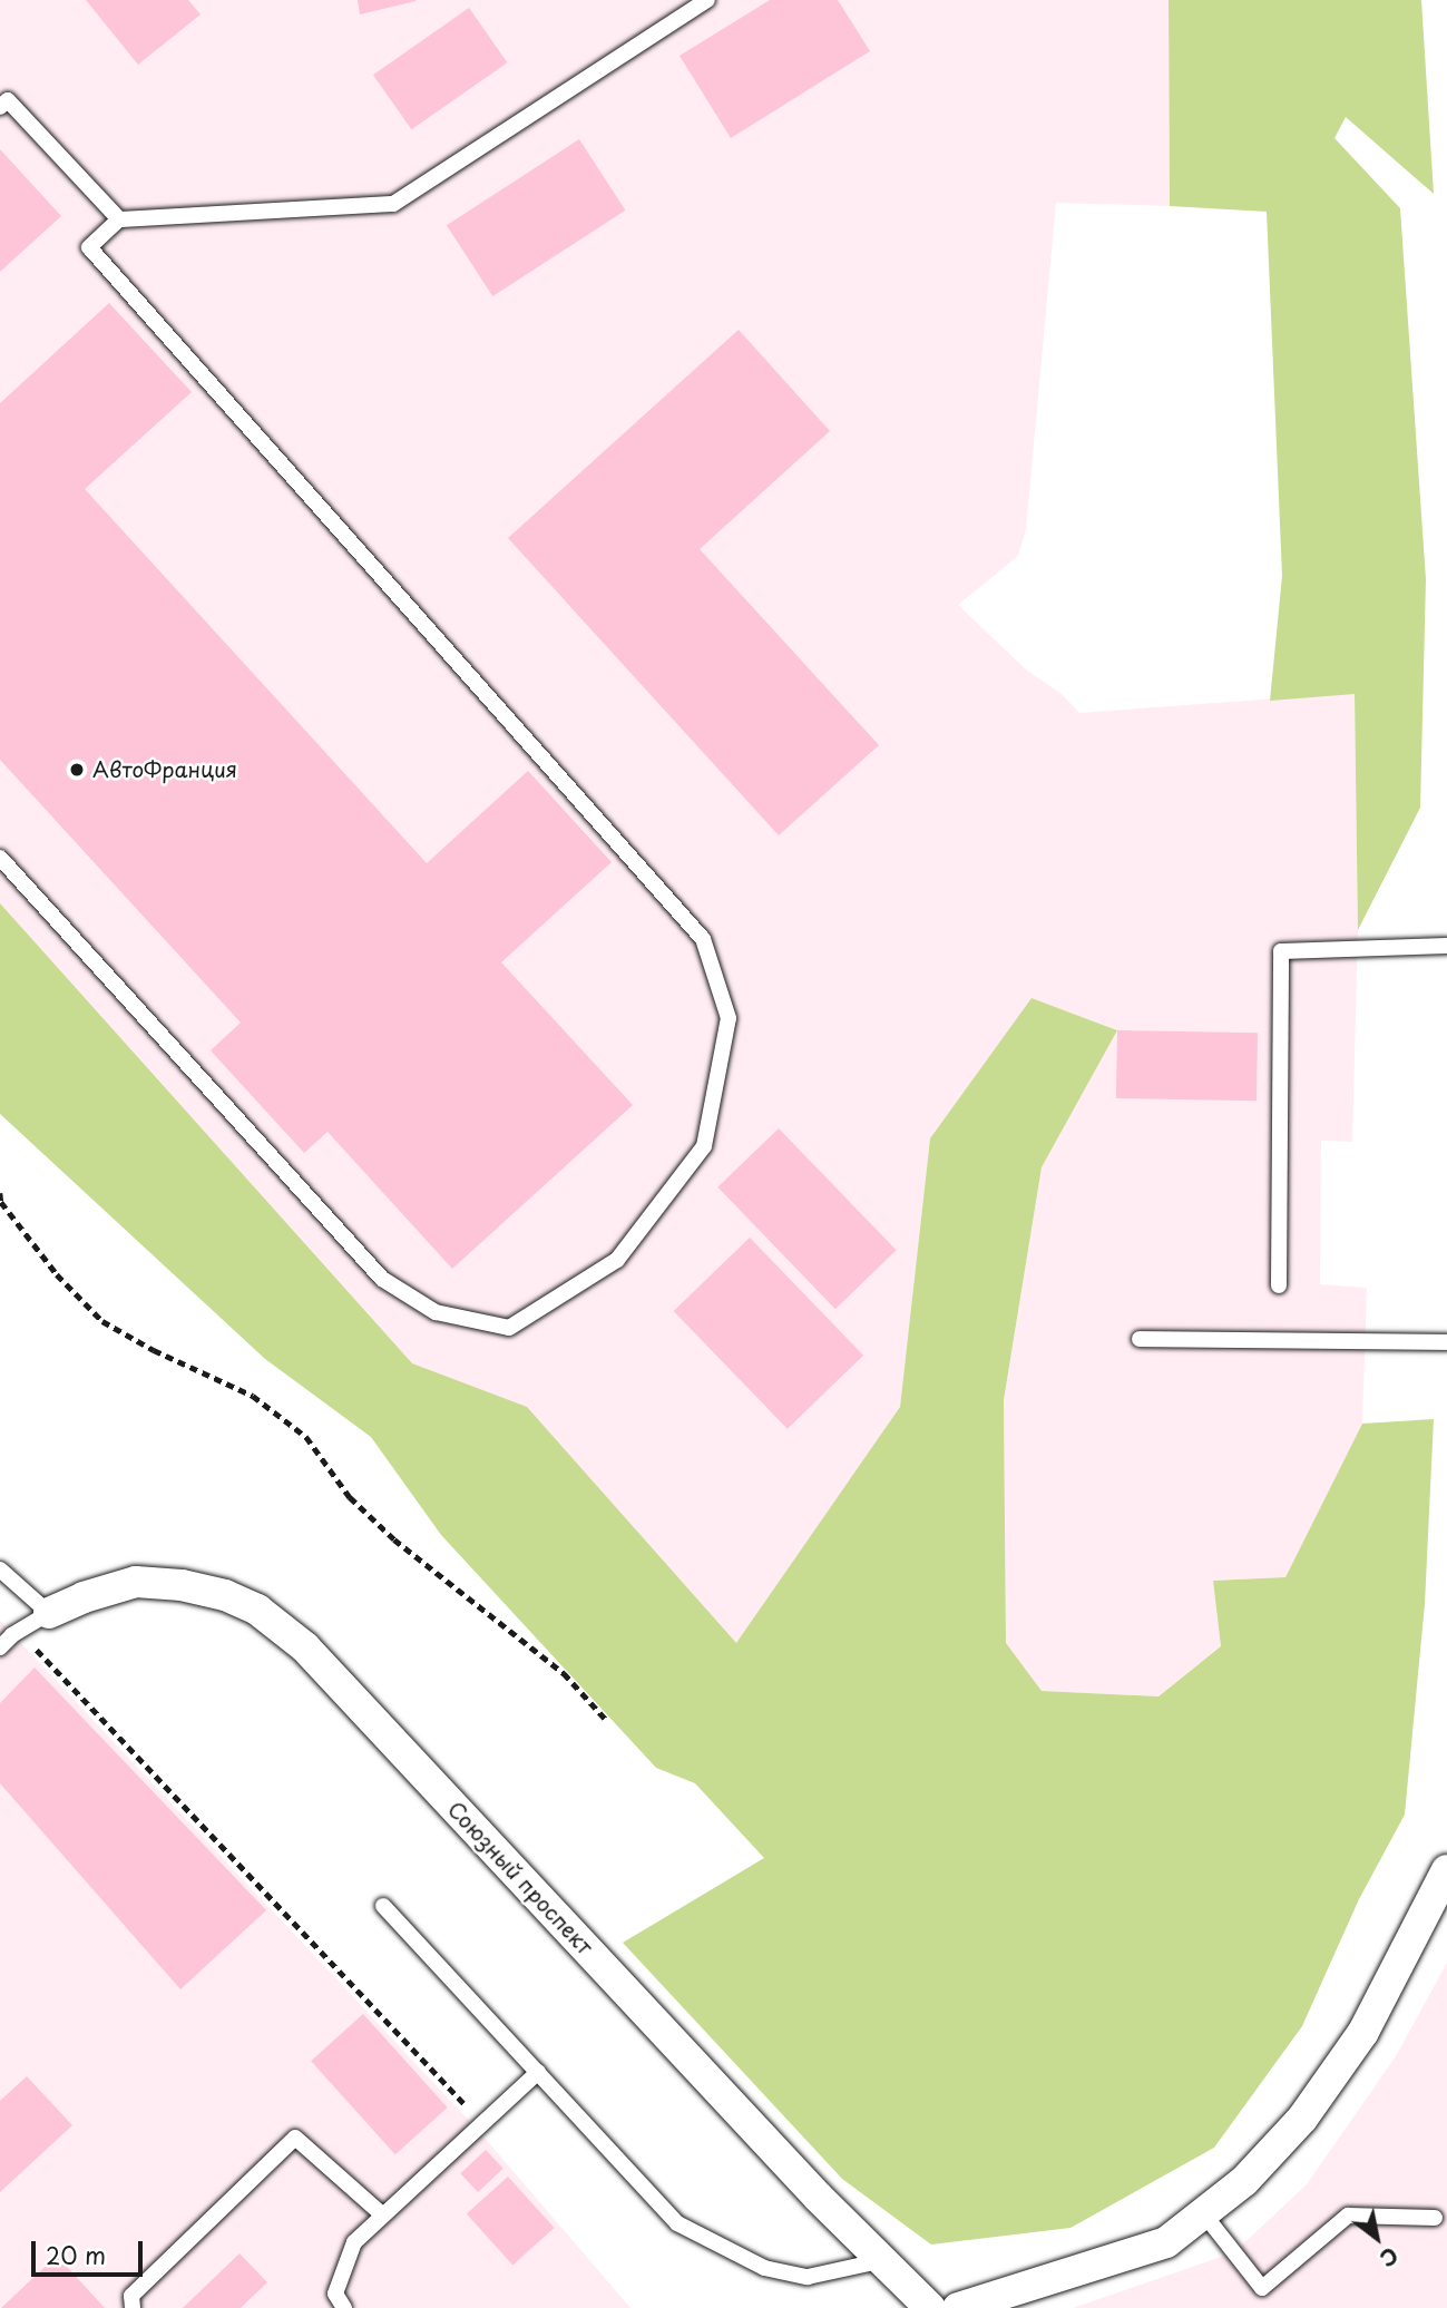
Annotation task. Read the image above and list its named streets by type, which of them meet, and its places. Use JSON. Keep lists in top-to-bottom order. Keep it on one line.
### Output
{"streets":{"street":["Союзный проспект"]},"places":["АвтоФранция"],"scale_bar":"20 m","north":"bottom right"}
